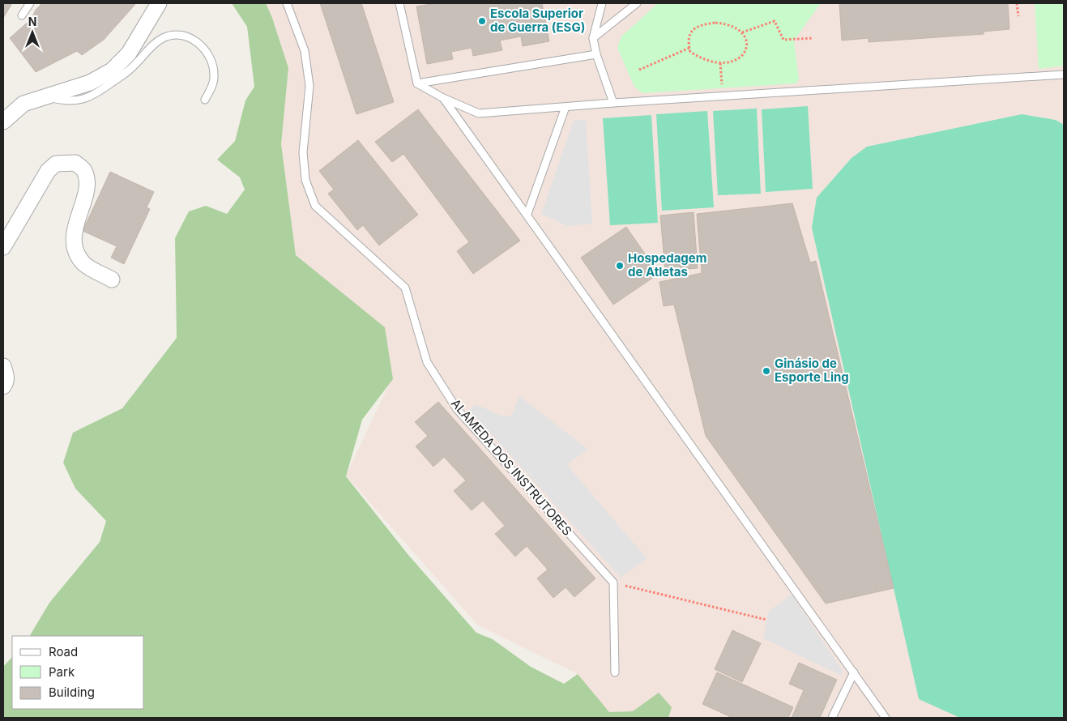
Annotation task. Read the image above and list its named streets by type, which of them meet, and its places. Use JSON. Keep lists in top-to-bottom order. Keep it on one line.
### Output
{"streets":{"lane":["ALAMEDA DOS INSTRUTORES"]},"places":["Escola Superior de Guerra (ESG)","Hospedagem de Atletas","Ginásio de Esporte Ling"],"legend":["Road","Park","Building"],"north":"top"}
